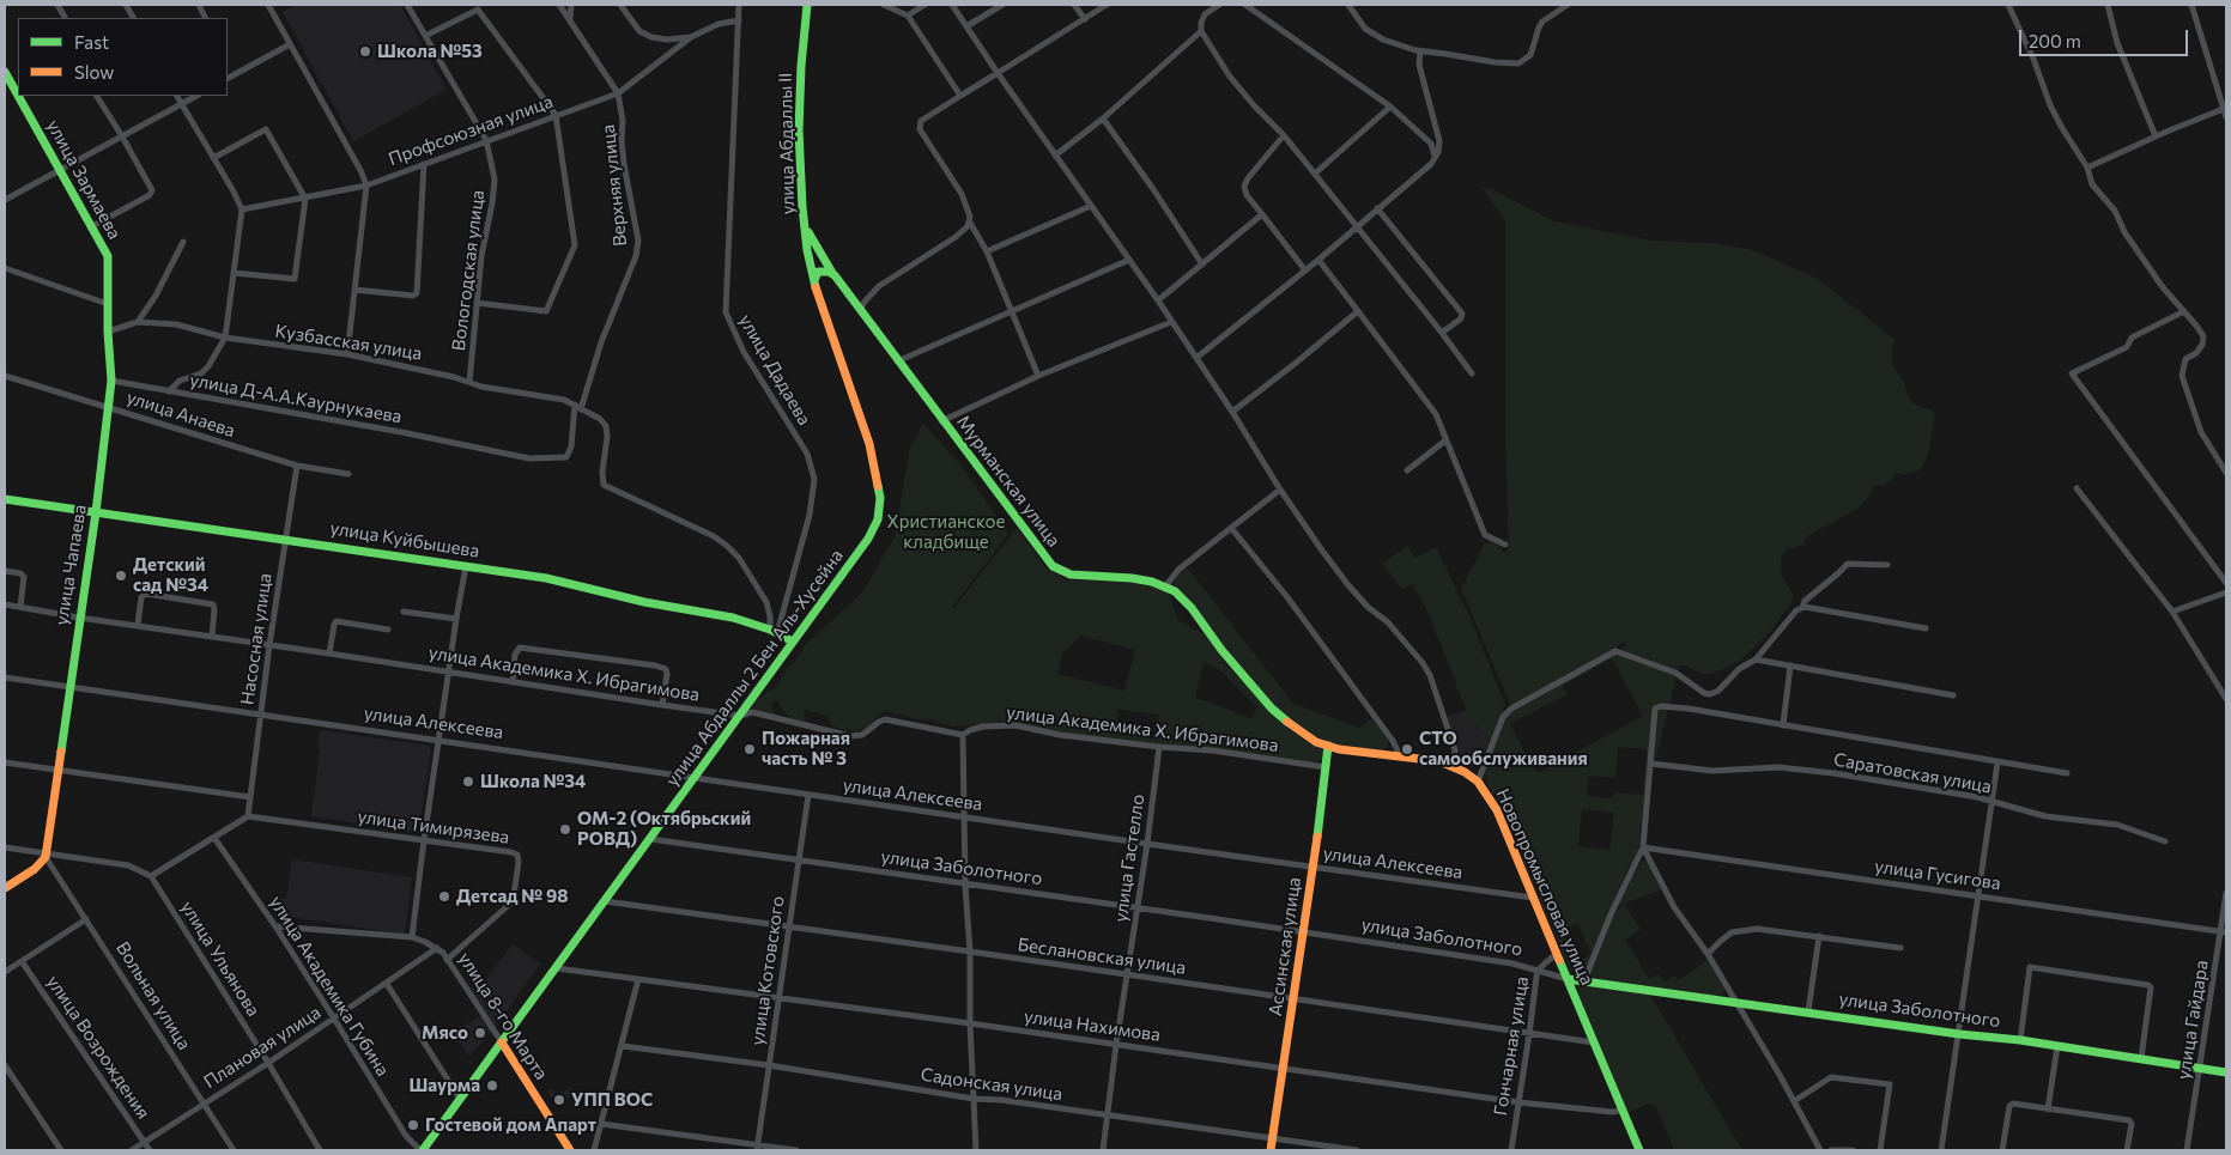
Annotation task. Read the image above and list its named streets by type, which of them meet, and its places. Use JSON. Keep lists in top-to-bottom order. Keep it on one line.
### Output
{"streets":{"street":["Профсоюзная улица","улица Абдаллы II","улица Зармаева","Верхняя улица","Вологодская улица","Кузбасская улица","улица Дадаева","улица Д-А.А.Каурнукаева","улица Анаева","Мурманская улица","улица Куйбышева","улица Чапаева","Насосная улица","улица Абдаллы 2 Бен Аль-Хусейна","улица Академика Х. Ибрагимова","улица Алексеева","Саратовская улица","улица Тимирязева","улица Гастелло","улица Заболотного","улица Гусигова","Новопромысловая улица","Ассинская улица","Беслановская улица","улица Ульянова","улица Котовского","улица Академика Губина","Вольная улица","улица 8-го Марта","улица Гайдара","улица Нахимова","Гончарная улица","улица Возрождения","Плановая улица","Садонская улица"]},"crossings":[["Профсоюзная улица","Верхняя улица"],["Профсоюзная улица","Вологодская улица"],["улица Абдаллы II","Мурманская улица"],["улица Абдаллы II","улица Абдаллы 2 Бен Аль-Хусейна"],["улица Зармаева","улица Чапаева"],["Верхняя улица","Кузбасская улица"],["Вологодская улица","Кузбасская улица"],["Кузбасская улица","улица Дадаева"],["Кузбасская улица","улица Д-А.А.Каурнукаева"],["Кузбасская улица","улица Куйбышева"],["Кузбасская улица","улица Чапаева"],["улица Дадаева","улица Куйбышева"],["улица Д-А.А.Каурнукаева","улица Чапаева"],["улица Анаева","улица Чапаева"],["улица Анаева","Насосная улица"],["Мурманская улица","Новопромысловая улица"],["Мурманская улица","Ассинская улица"],["улица Куйбышева","улица Чапаева"],["улица Куйбышева","Насосная улица"],["улица Куйбышева","улица Абдаллы 2 Бен Аль-Хусейна"],["улица Чапаева","улица Академика Х. Ибрагимова"],["улица Чапаева","улица Алексеева"],["улица Чапаева","Вольная улица"],["Насосная улица","улица Академика Х. Ибрагимова"],["Насосная улица","улица Алексеева"],["Насосная улица","улица Тимирязева"],["улица Абдаллы 2 Бен Аль-Хусейна","улица Академика Х. Ибрагимова"],["улица Абдаллы 2 Бен Аль-Хусейна","улица Алексеева"],["улица Абдаллы 2 Бен Аль-Хусейна","улица Заболотного"],["улица Абдаллы 2 Бен Аль-Хусейна","Беслановская улица"],["улица Абдаллы 2 Бен Аль-Хусейна","улица Академика Губина"],["улица Абдаллы 2 Бен Аль-Хусейна","улица 8-го Марта"],["улица Абдаллы 2 Бен Аль-Хусейна","улица Нахимова"],["улица Академика Х. Ибрагимова","улица Гастелло"],["улица Академика Х. Ибрагимова","Ассинская улица"],["улица Алексеева","улица Гастелло"],["улица Алексеева","Новопромысловая улица"],["улица Алексеева","Ассинская улица"],["улица Алексеева","улица Котовского"],["улица Тимирязева","улица 8-го Марта"],["улица Гастелло","улица Заболотного"],["улица Гастелло","Беслановская улица"],["улица Гастелло","улица Нахимова"],["улица Гастелло","Садонская улица"],["улица Заболотного","Новопромысловая улица"],["улица Заболотного","Ассинская улица"],["улица Заболотного","улица Котовского"],["улица Заболотного","улица Гайдара"],["улица Заболотного","Гончарная улица"],["улица Гусигова","улица Гайдара"],["Новопромысловая улица","Ассинская улица"],["Новопромысловая улица","Беслановская улица"],["Новопромысловая улица","улица Нахимова"],["Новопромысловая улица","Гончарная улица"],["Ассинская улица","Беслановская улица"],["Ассинская улица","улица Нахимова"],["Ассинская улица","Садонская улица"],["Беслановская улица","улица Котовского"],["Беслановская улица","Гончарная улица"],["улица Ульянова","Плановая улица"],["улица Котовского","улица Нахимова"],["улица Котовского","Садонская улица"],["улица Академика Губина","улица 8-го Марта"],["улица Академика Губина","Плановая улица"],["Вольная улица","Плановая улица"],["улица 8-го Марта","Плановая улица"],["улица Нахимова","Гончарная улица"],["улица Возрождения","Плановая улица"]],"parks":["Христианское кладбище"],"places":["Школа №53","Детский сад №34","Пожарная часть № 3","СТО самообслуживания","Школа №34","ОМ-2 (Октябрьский РОВД)","Детсад № 98","Мясо","Шаурма","УПП ВОС","Гостевой дом Апарт"],"legend":["Fast","Slow"],"scale_bar":"200 m"}
